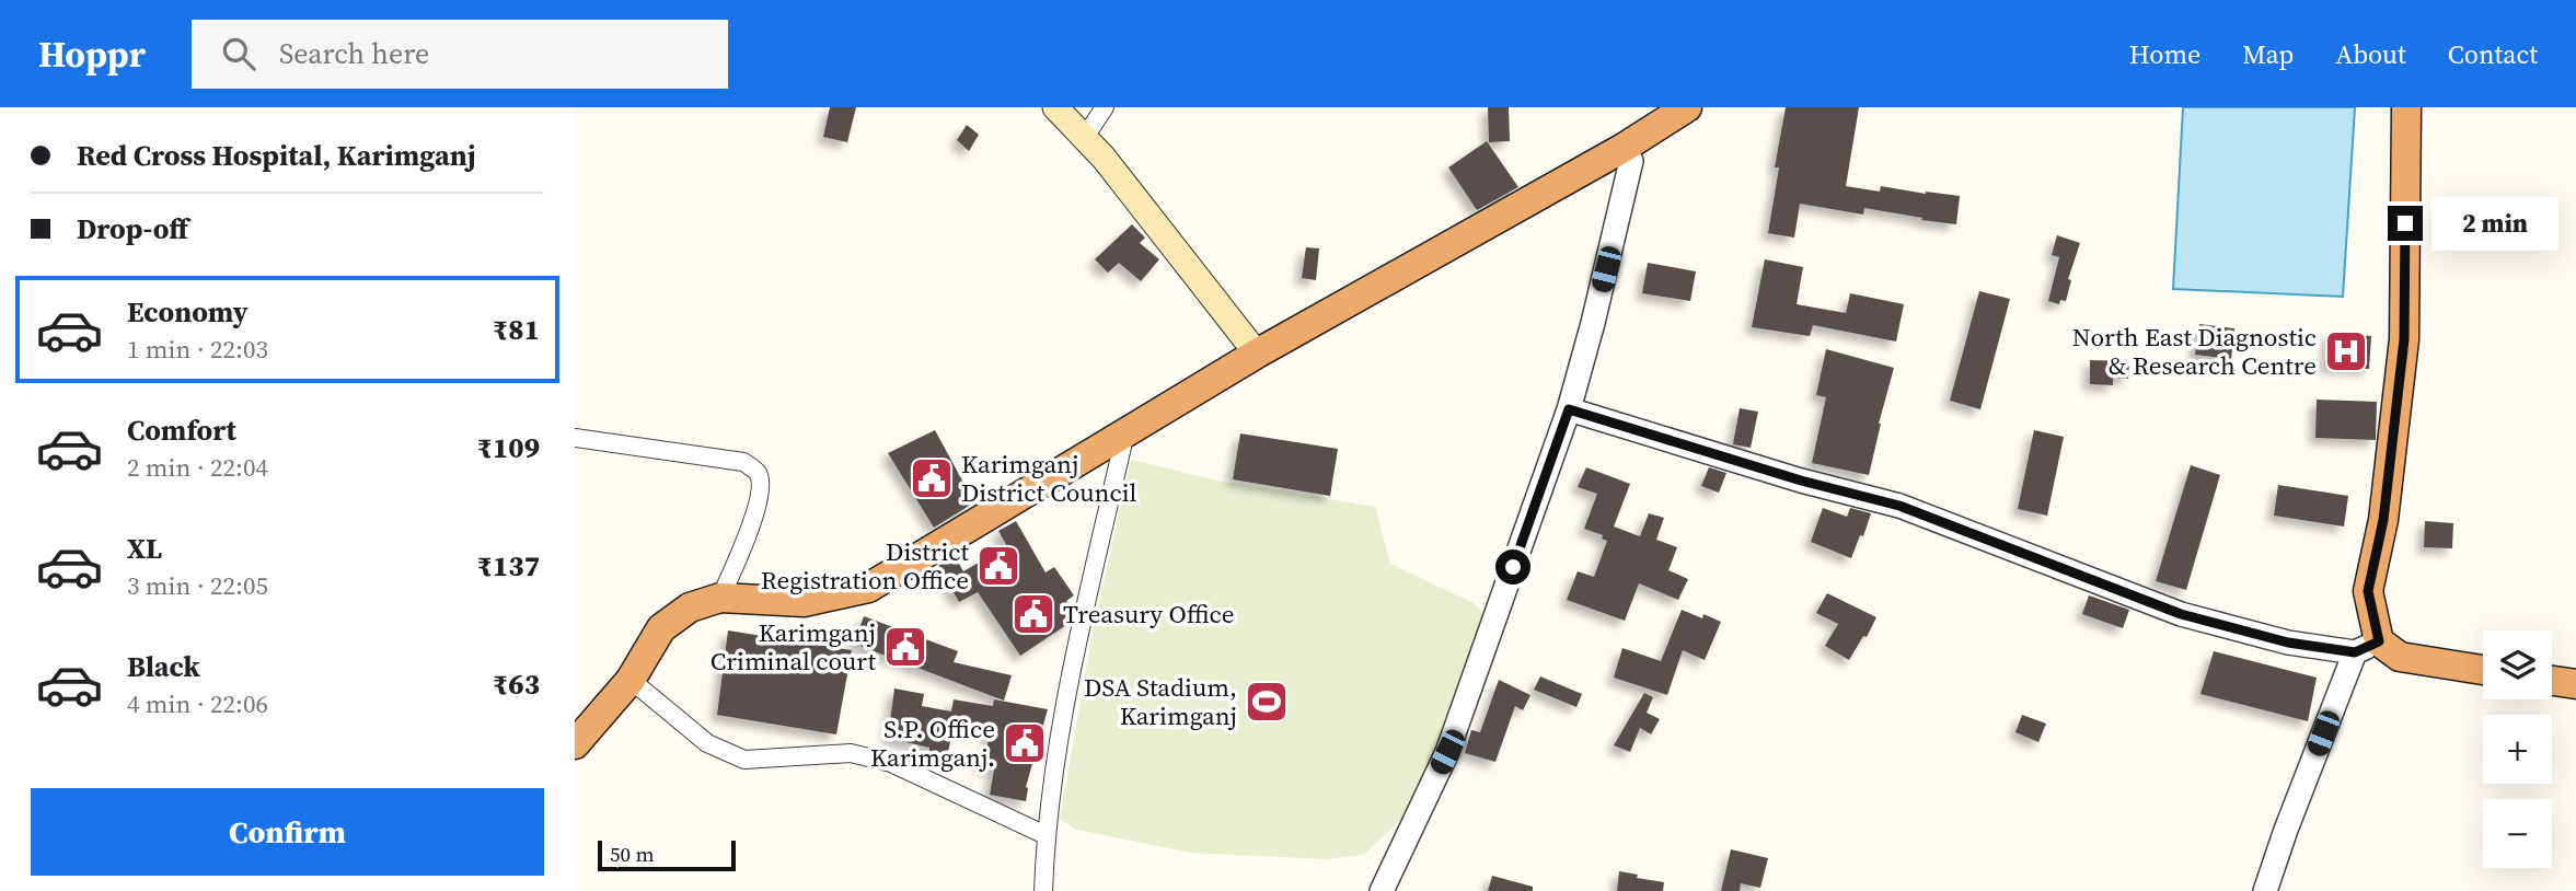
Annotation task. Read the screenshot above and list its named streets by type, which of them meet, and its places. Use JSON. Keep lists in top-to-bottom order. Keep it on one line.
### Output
{"places":{"hospital":["North East Diagnostic & Research Centre"],"public building":["Karimganj District Council","District Registration Office","Treasury Office","Karimganj Criminal court","S.P. Office Karimganj."],"sports":["DSA Stadium, Karimganj"]},"scale_bar":"50 m","page":{"header":"Hoppr","search":"Search here","nav":["Home","Map","About","Contact"],"banner":["Red Cross Hospital, Karimganj","Drop-off"],"bubble":"2 min","list":[{"name":"Economy","note":"1 min · 22:03","value":"₹81"},{"name":"Comfort","note":"2 min · 22:04","value":"₹109"},{"name":"XL","note":"3 min · 22:05","value":"₹137"},{"name":"Black","note":"4 min · 22:06","value":"₹63"}],"map_buttons":["+","−"],"buttons":"Confirm","scale":"50 m"}}
